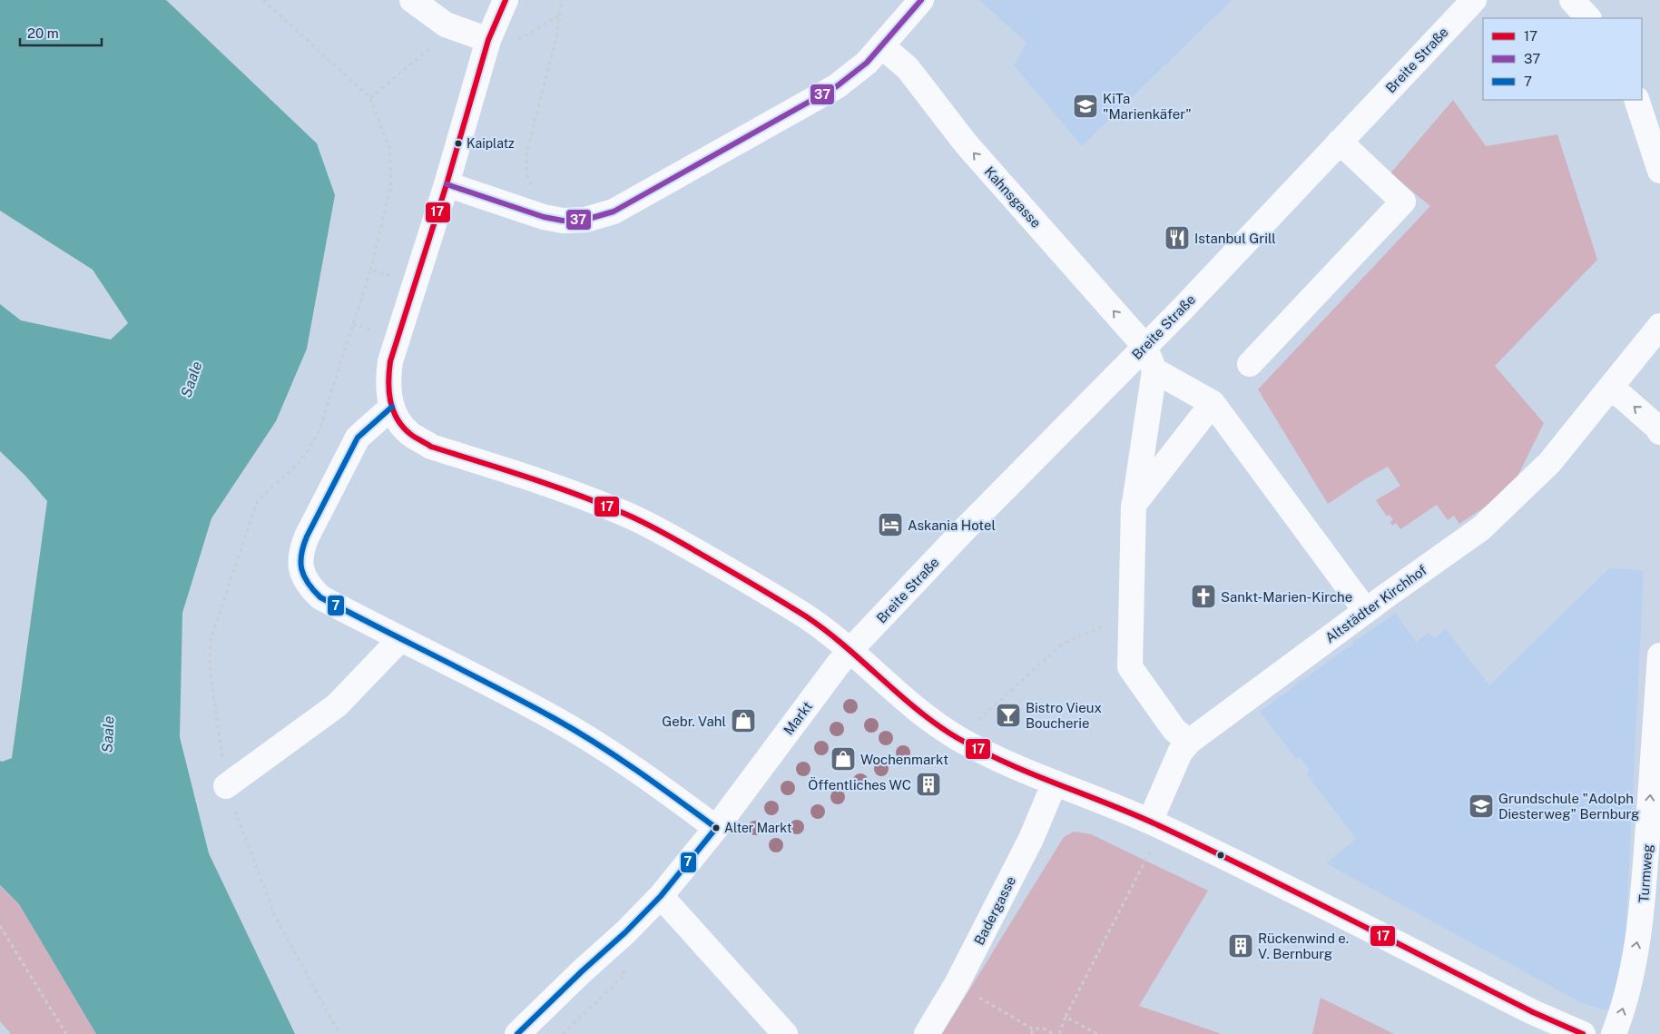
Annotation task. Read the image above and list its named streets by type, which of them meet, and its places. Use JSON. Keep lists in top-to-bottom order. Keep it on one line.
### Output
{"streets":{"street":["Breite Straße","Kahnsgasse","Altstädter Kirchhof","Markt","Turmweg","Badergasse"]},"crossings":[["Breite Straße","Kahnsgasse"],["Breite Straße","Markt"]],"one_way":["Kahnsgasse","Turmweg"],"water":["Saale"],"places":{"school or university":["KiTa \"Marienkäfer\"","Grundschule \"Adolph Diesterweg\" Bernburg"],"other":["Kaiplatz","Alter Markt"],"restaurant":["Istanbul Grill"],"hotel":["Askania Hotel"],"church":["Sankt-Marien-Kirche"],"bar":["Bistro Vieux Boucherie"],"shop":["Gebr. Vahl","Wochenmarkt"],"building":["Öffentliches WC","Rückenwind e. V. Bernburg"]},"lines":["transit line 17","transit line 37","transit line 7"],"legend":["17","37","7"],"scale_bar":"20 m"}
